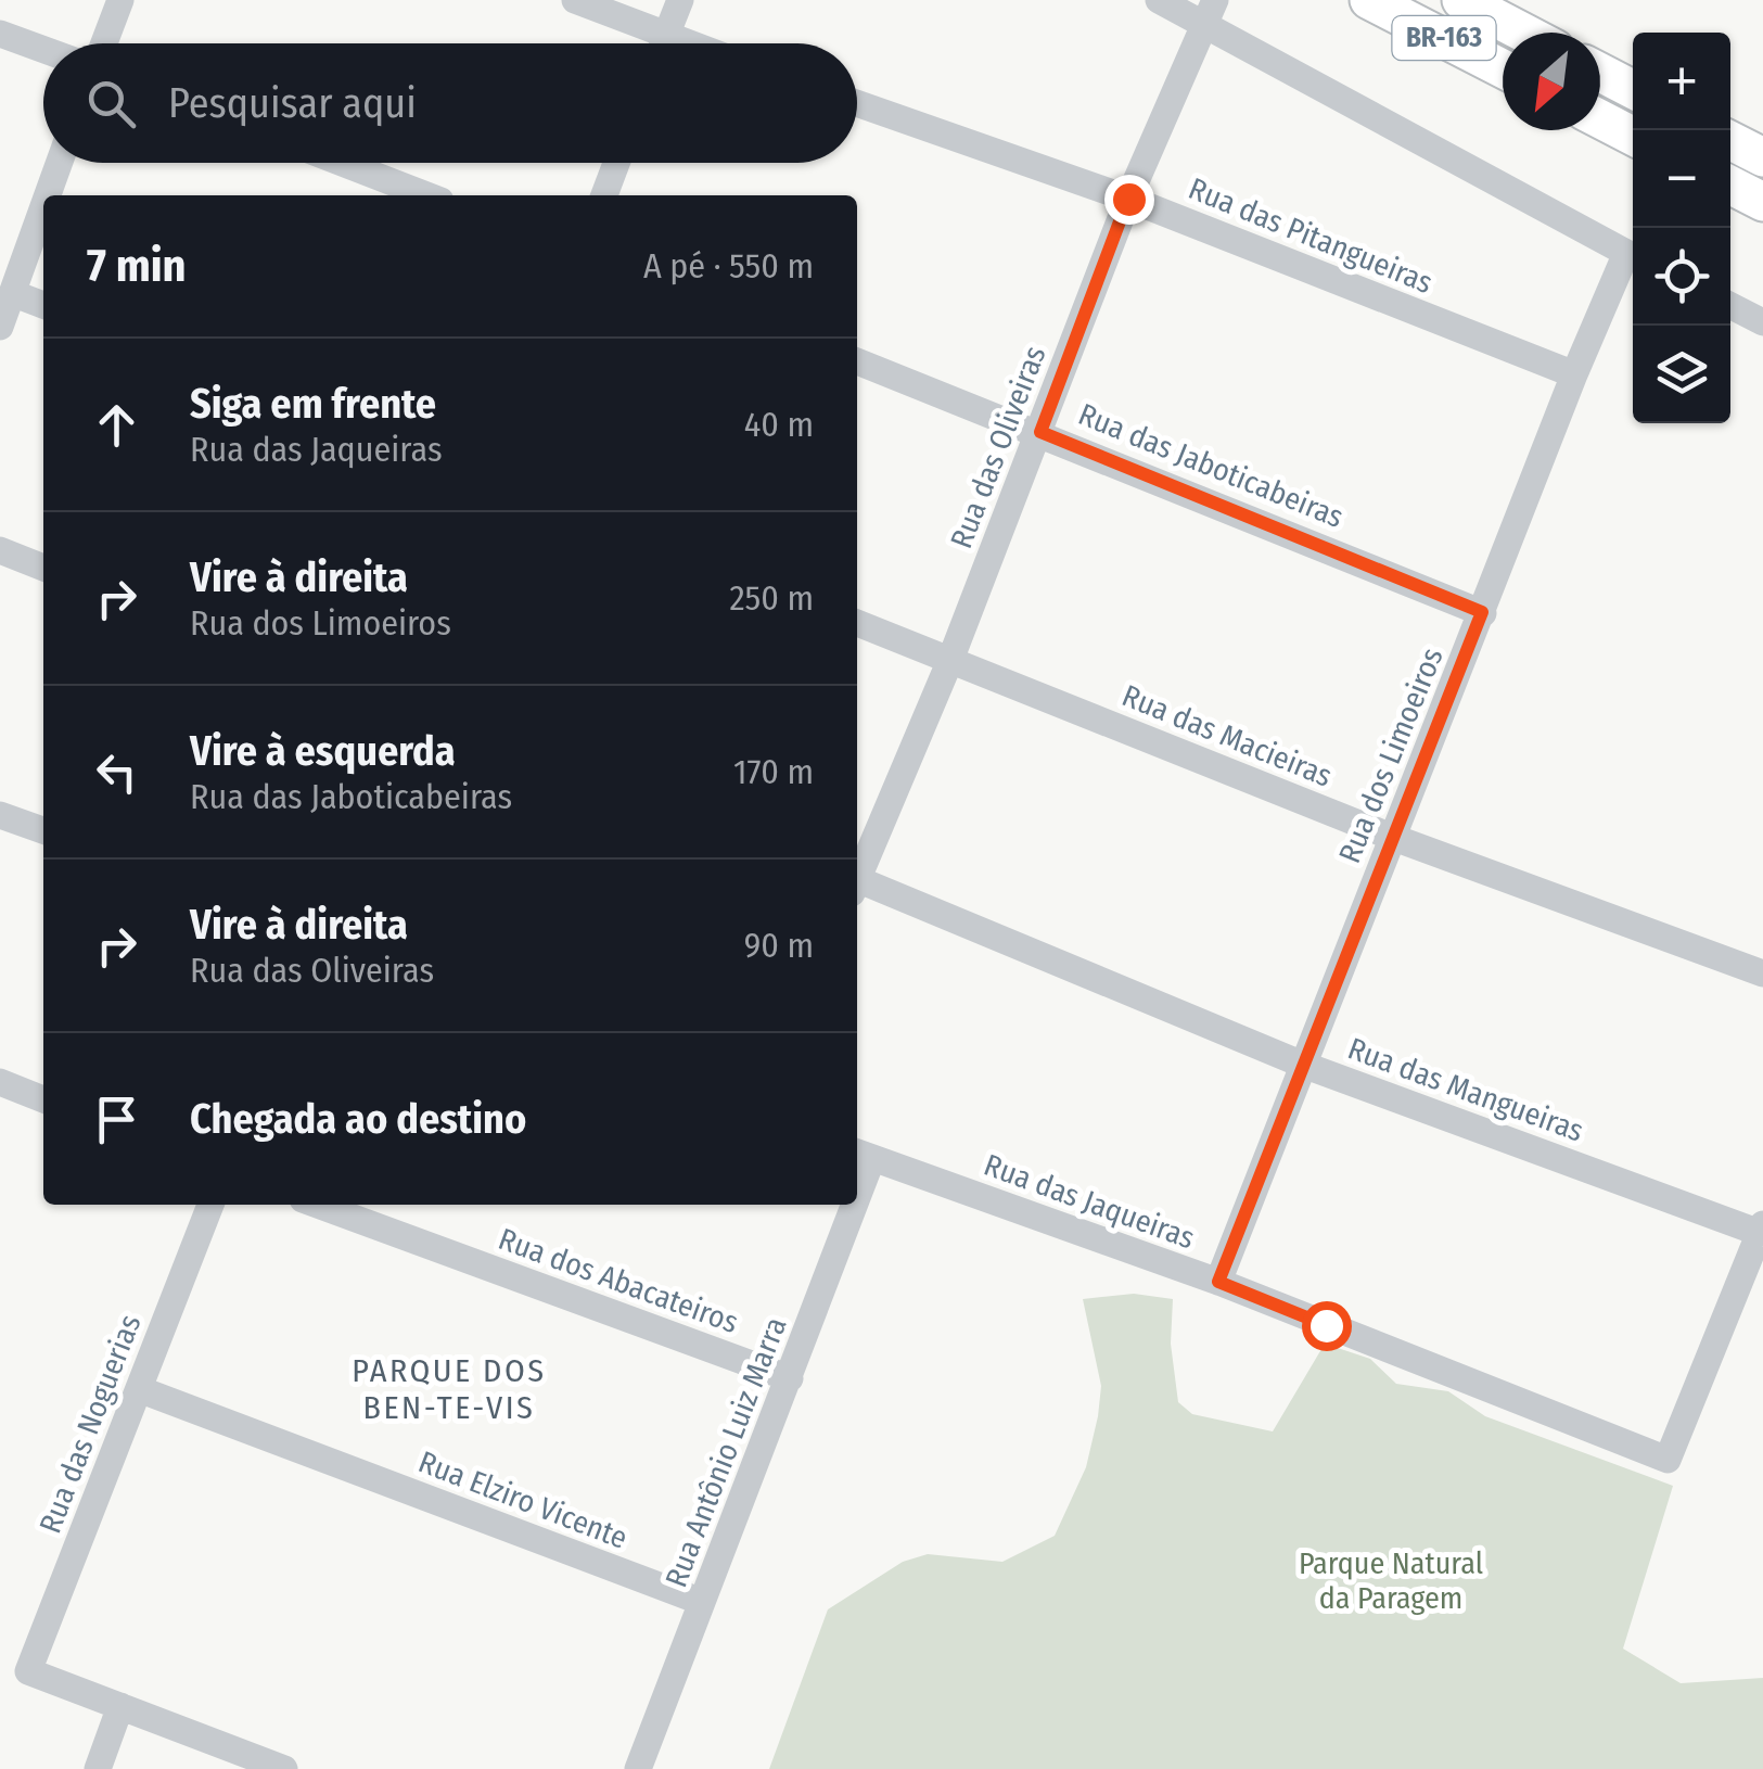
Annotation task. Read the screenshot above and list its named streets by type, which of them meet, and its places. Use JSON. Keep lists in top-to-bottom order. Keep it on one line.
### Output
{"streets":{"highway":["BR-163"],"street":["Rua das Pitangueiras","Rua das Oliveiras","Rua das Jaboticabeiras","Rua das Macieiras","Rua dos Limoeiros","Rua das Mangueiras","Rua das Jaqueiras","Rua dos Abacateiros","Rua das Noguerias","Rua Antônio Luiz Marra","Rua Elziro Vicente"]},"crossings":[["Rua das Pitangueiras","Rua das Oliveiras"],["Rua das Pitangueiras","Rua dos Limoeiros"],["Rua das Oliveiras","Rua das Jaboticabeiras"],["Rua das Oliveiras","Rua das Macieiras"],["Rua das Jaboticabeiras","Rua dos Limoeiros"],["Rua das Macieiras","Rua dos Limoeiros"],["Rua dos Limoeiros","Rua das Mangueiras"],["Rua dos Limoeiros","Rua das Jaqueiras"],["Rua das Mangueiras","Rua das Jaqueiras"],["Rua dos Abacateiros","Rua Antônio Luiz Marra"],["Rua das Noguerias","Rua Elziro Vicente"],["Rua Antônio Luiz Marra","Rua Elziro Vicente"]],"districts":["PARQUE DOS BEN-TE-VIS"],"parks":["Parque Natural da Paragem"],"north":"bottom left","page":{"map_buttons":["+","−"],"search":"Pesquisar aqui","heading":["7 min","A pé · 550 m"],"list":[["Siga em frente","Rua das Jaqueiras","40 m"],["Vire à direita","Rua dos Limoeiros","250 m"],["Vire à esquerda","Rua das Jaboticabeiras","170 m"],["Vire à direita","Rua das Oliveiras","90 m"],"Chegada ao destino"]}}
